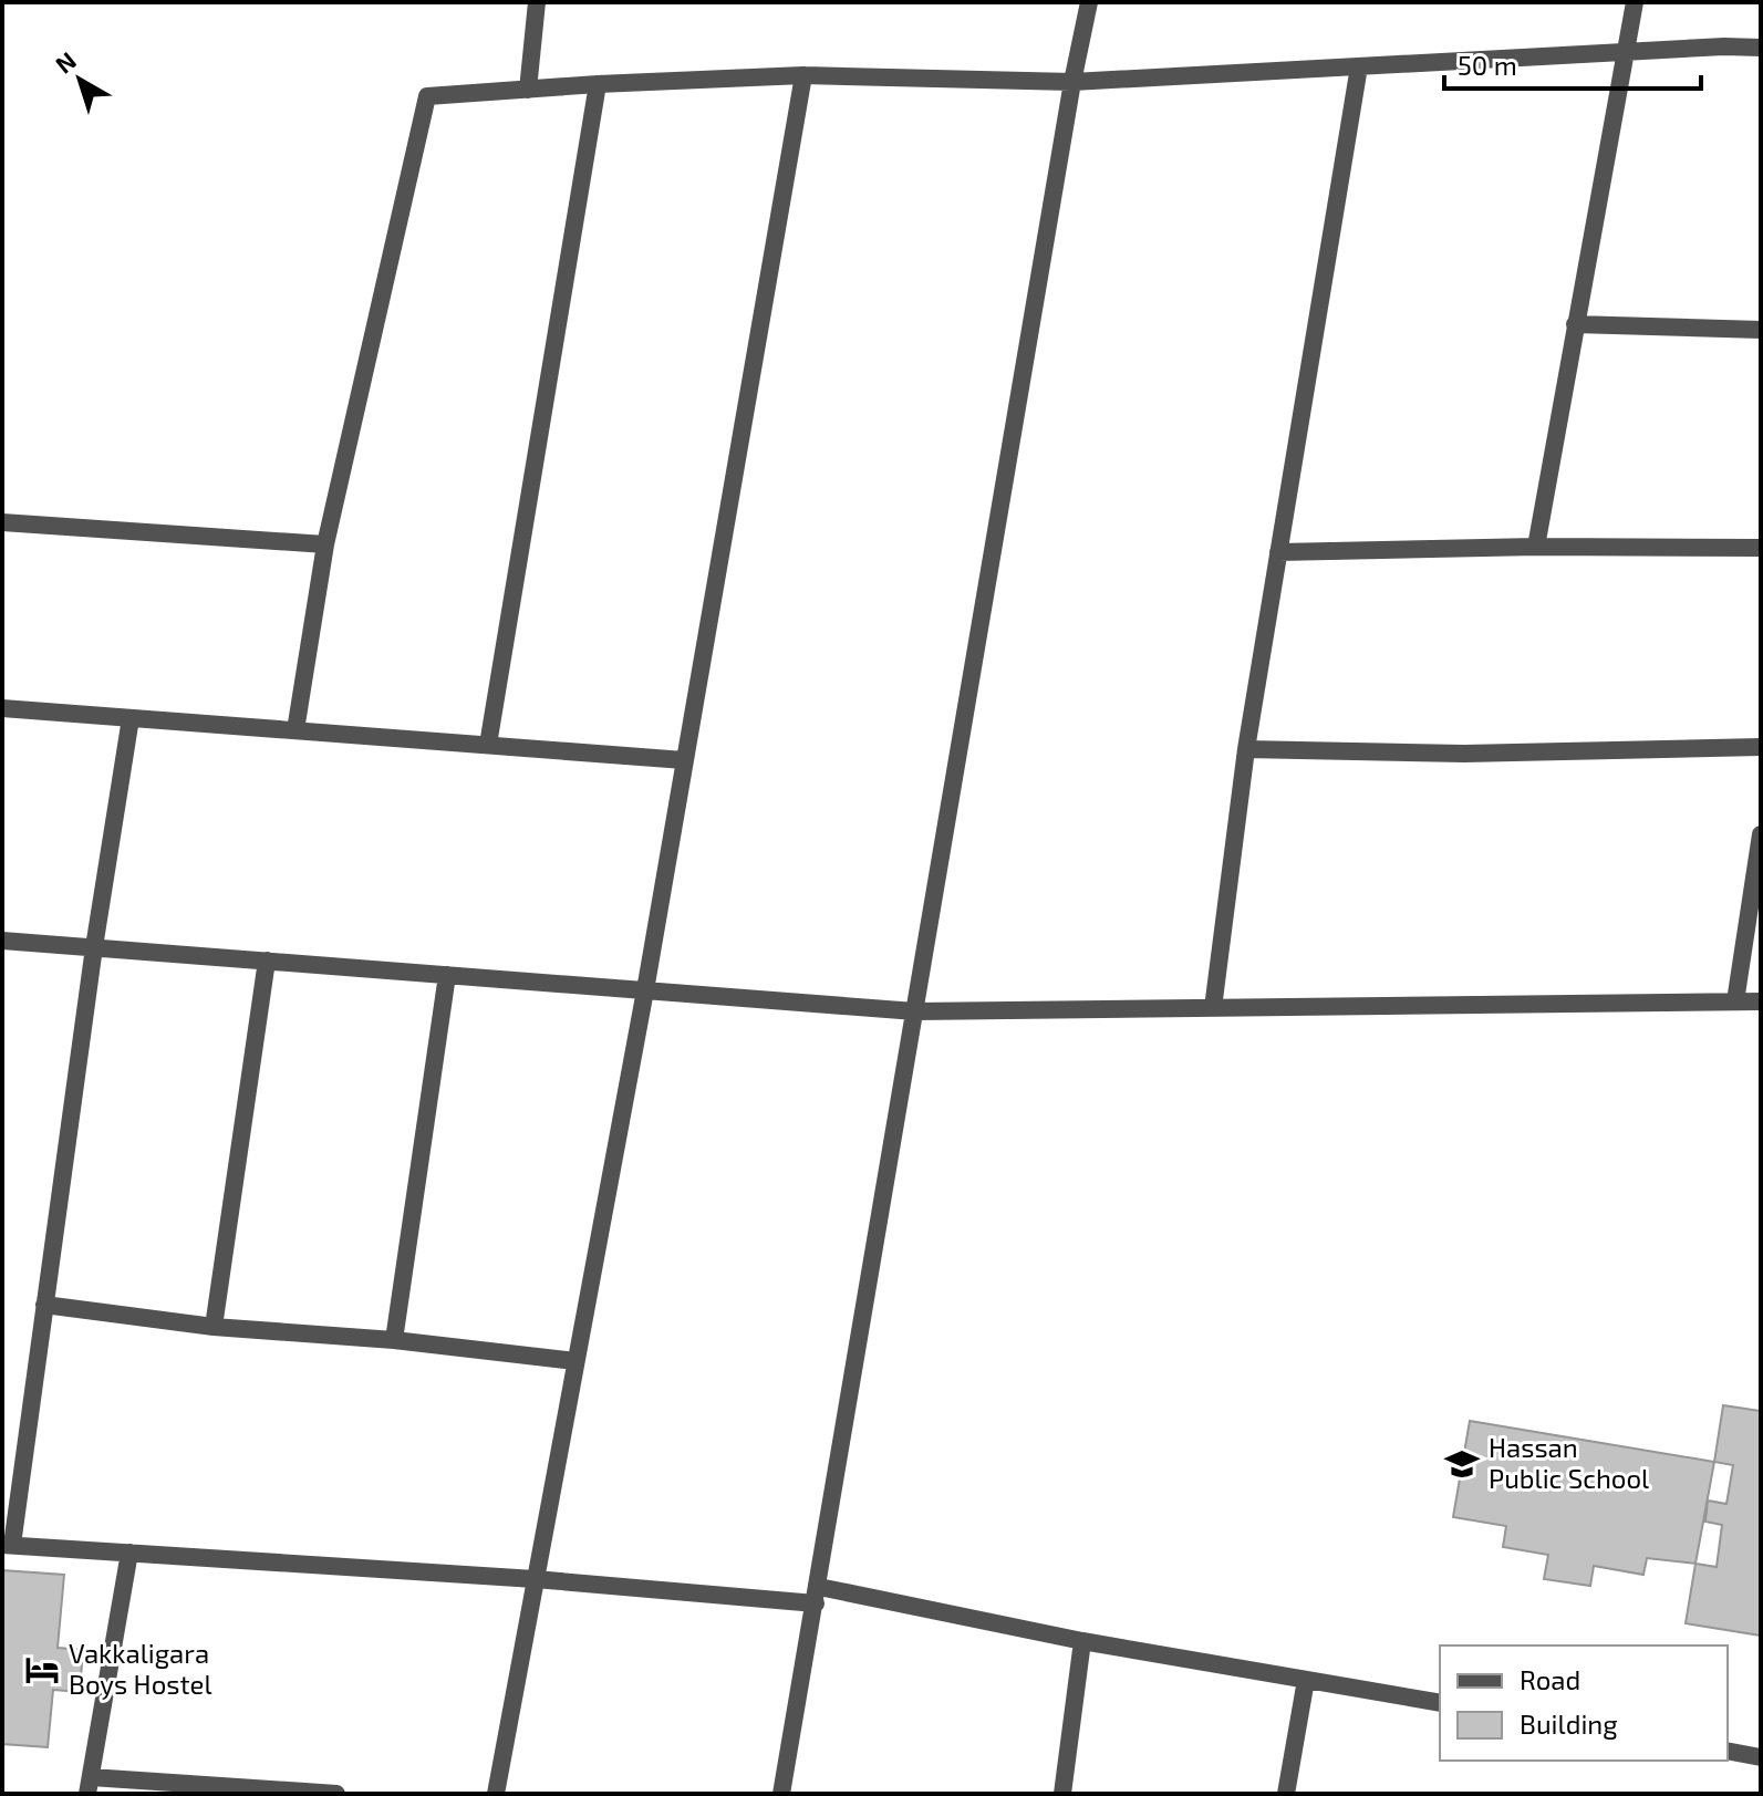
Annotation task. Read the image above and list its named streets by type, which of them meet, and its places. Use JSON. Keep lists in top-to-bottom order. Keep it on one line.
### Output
{"places":{"school or university":["Hassan Public School"],"hotel":["Vakkaligara Boys Hostel"]},"legend":["Road","Building"],"scale_bar":"50 m","north":"top left"}
